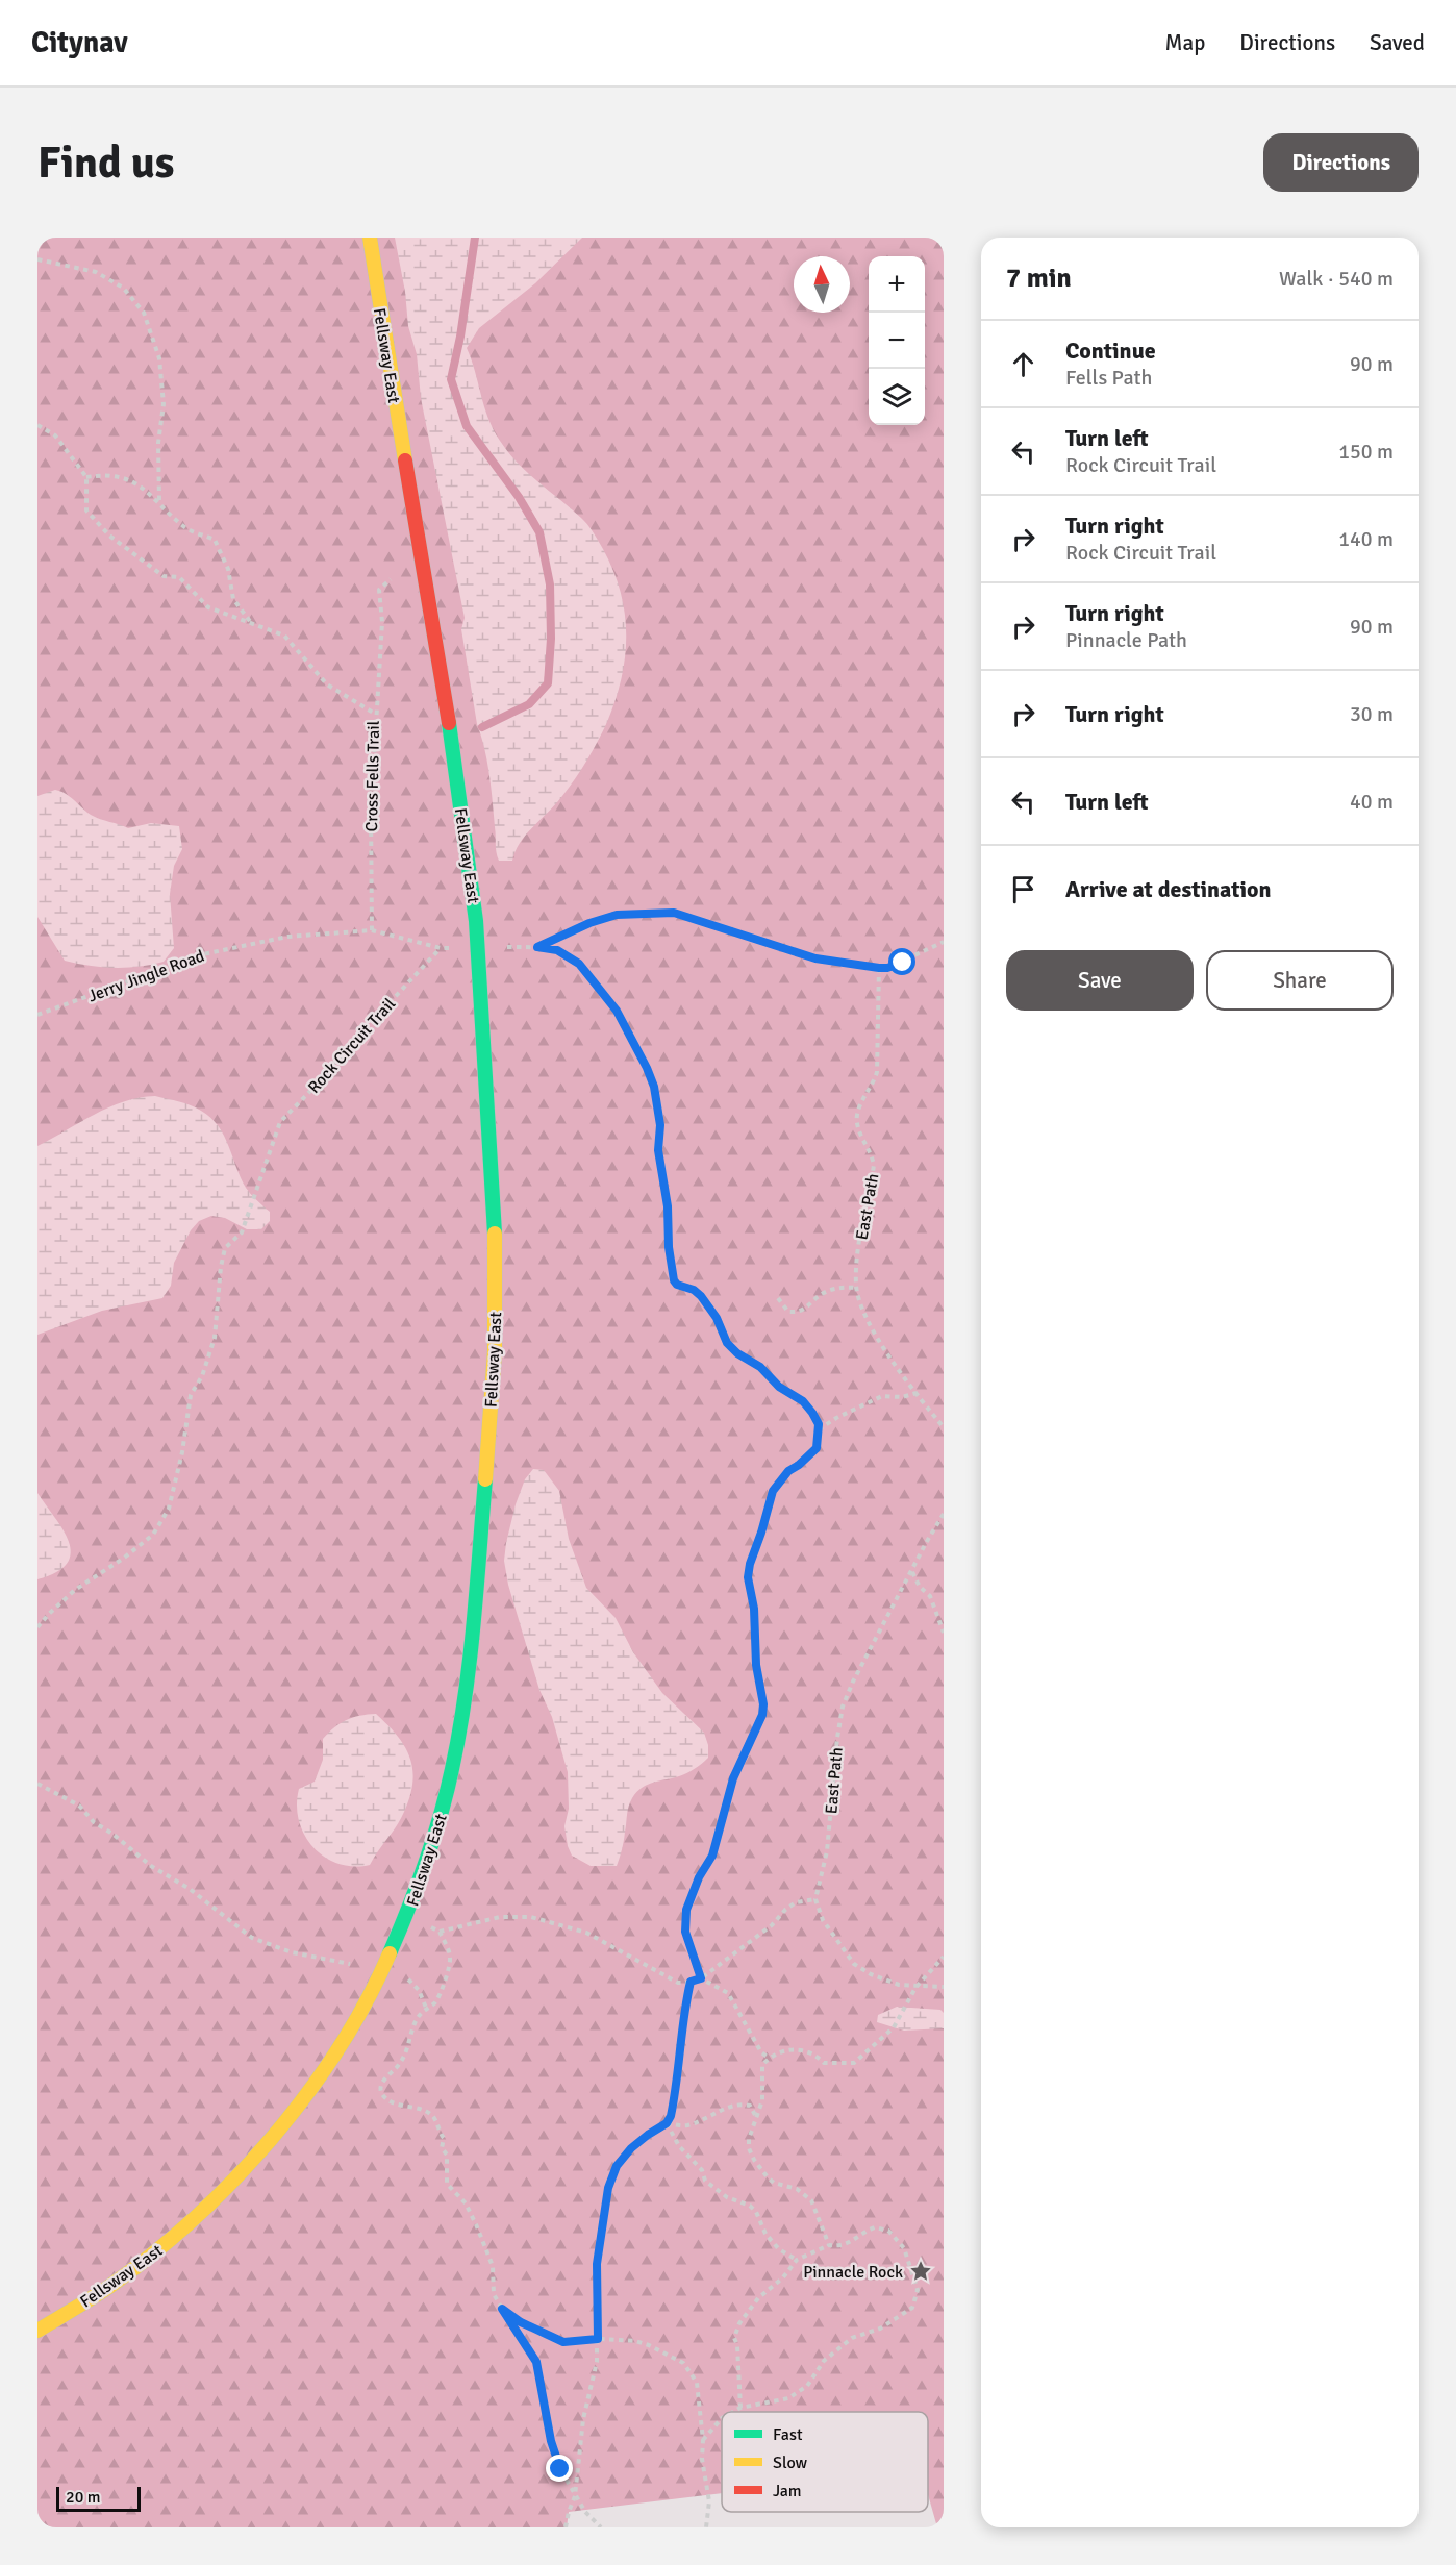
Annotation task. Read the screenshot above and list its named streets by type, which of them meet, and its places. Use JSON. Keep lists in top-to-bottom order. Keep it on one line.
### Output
{"streets":{"main road":["Fellsway East"],"path":["Cross Fells Trail","Jerry Jingle Road","Rock Circuit Trail","East Path"]},"crossings":[["Cross Fells Trail","Jerry Jingle Road"],["Jerry Jingle Road","Rock Circuit Trail"]],"places":{"place":["Pinnacle Rock"]},"legend":["Fast","Slow","Jam"],"scale_bar":"20 m","north":"top","page":{"header":"Citynav","nav":["Map","Directions","Saved"],"buttons":["Directions",["Save","Share"]],"title":"Find us","heading":["7 min","Walk · 540 m"],"map_buttons":["+","−"],"list":[["Continue","Fells Path","90 m"],["Turn left","Rock Circuit Trail","150 m"],["Turn right","Rock Circuit Trail","140 m"],["Turn right","Pinnacle Path","90 m"],["Turn right","30 m"],["Turn left","40 m"],"Arrive at destination"],"scale":"20 m"}}
